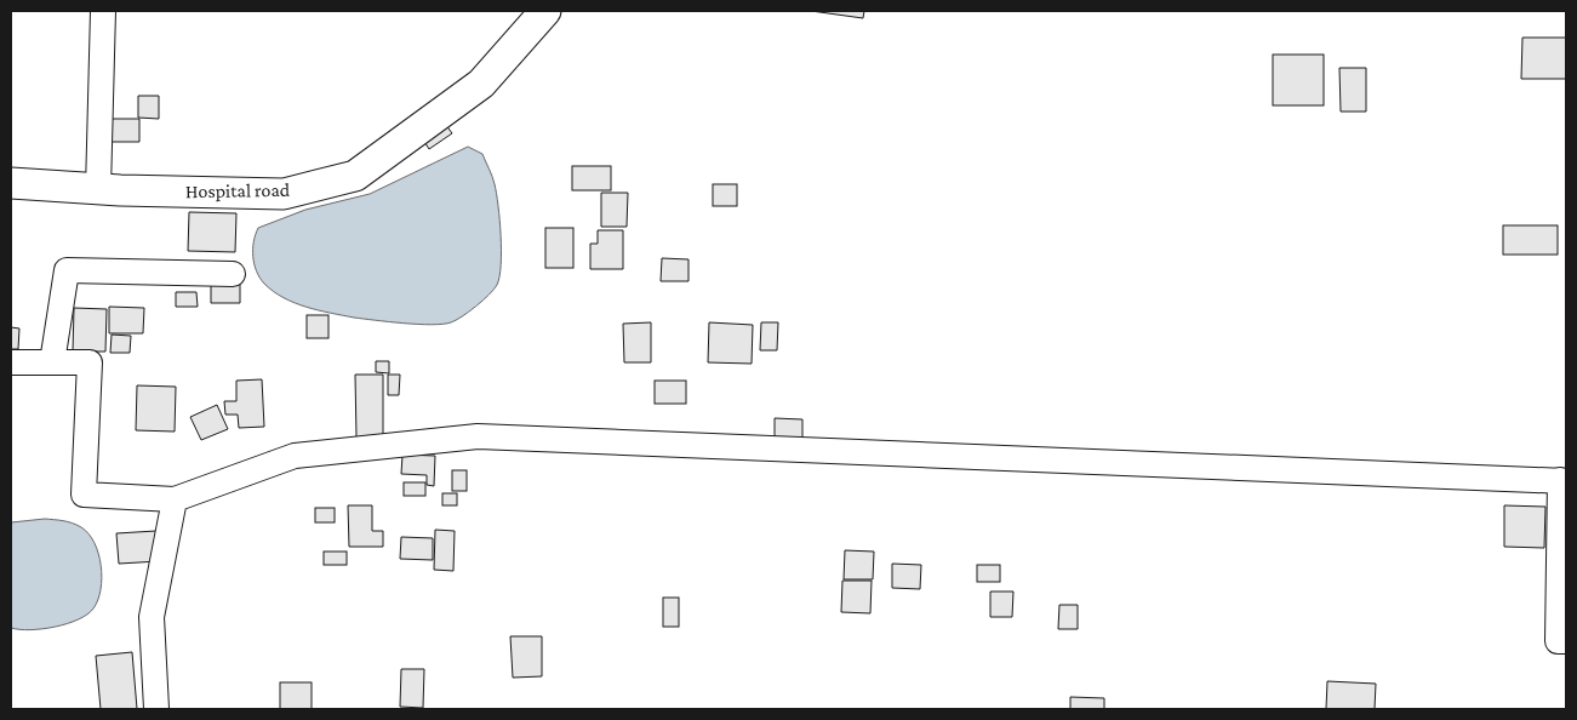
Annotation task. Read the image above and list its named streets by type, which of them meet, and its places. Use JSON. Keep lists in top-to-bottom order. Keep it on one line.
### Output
{"streets":{"street":["Hospital road"]}}
